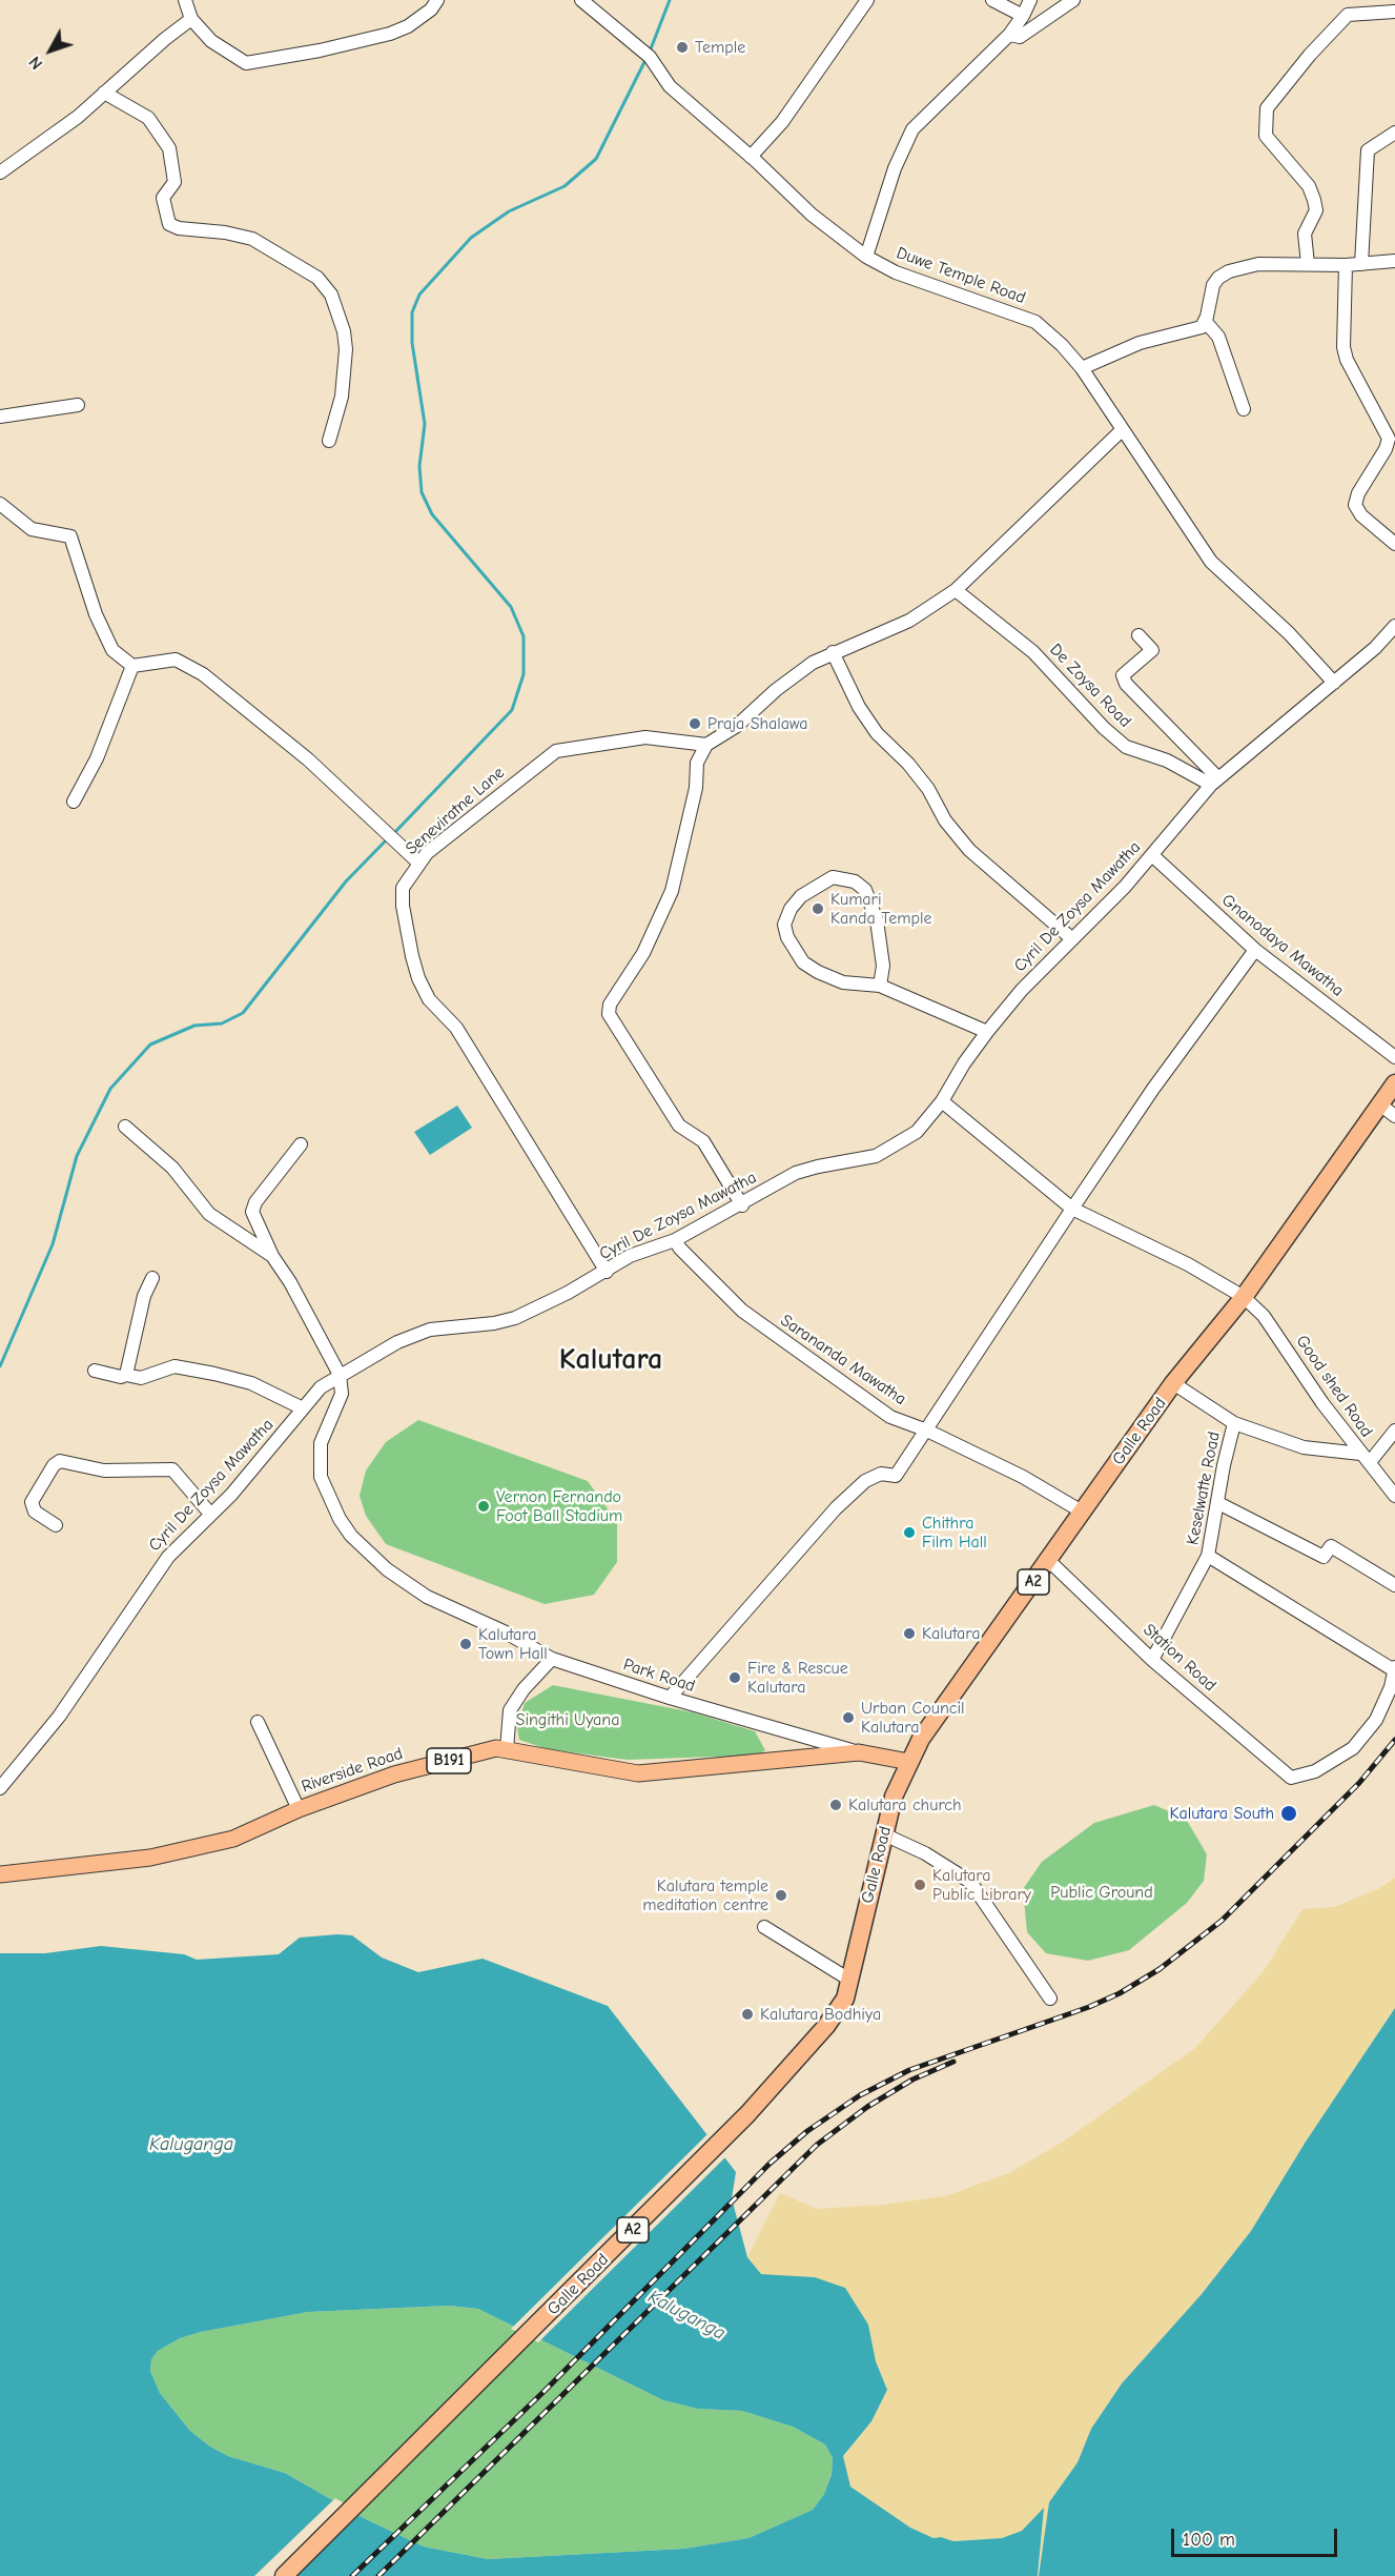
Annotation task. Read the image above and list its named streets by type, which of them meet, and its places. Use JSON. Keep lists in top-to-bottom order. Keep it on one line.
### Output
{"streets":{"highway":["Galle Road","A2"],"main road":["B191","Riverside Road"],"street":["Duwe Temple Road","De Zoysa Road","Seneviratne Lane","Cyril De Zoysa Mawatha","Gnanodaya Mawatha","Sarananda Mawatha","Good shed Road","Keselwatte Road","Station Road","Park Road"]},"crossings":[["Duwe Temple Road","Cyril De Zoysa Mawatha"],["De Zoysa Road","Cyril De Zoysa Mawatha"],["Seneviratne Lane","Cyril De Zoysa Mawatha"],["Cyril De Zoysa Mawatha","Gnanodaya Mawatha"],["Cyril De Zoysa Mawatha","Sarananda Mawatha"],["Cyril De Zoysa Mawatha","Good shed Road"],["Cyril De Zoysa Mawatha","Park Road"],["Sarananda Mawatha","Galle Road"],["Good shed Road","Galle Road"],["Galle Road","Station Road"],["Galle Road","Riverside Road"],["Keselwatte Road","Station Road"],["Park Road","Riverside Road"]],"districts":["Kalutara"],"water":["Kaluganga"],"parks":["Singithi Uyana","Public Ground"],"places":["Temple","Praja Shalawa","Kumari Kanda Temple","Vernon Fernando Foot Ball Stadium","Chithra Film Hall","Kalutara","Kalutara Town Hall","Fire & Rescue Kalutara","Urban Council Kalutara","Kalutara church","Kalutara South","Kalutara Public Library","Kalutara temple meditation centre","Kalutara Bodhiya"],"scale_bar":"100 m","north":"bottom left"}
